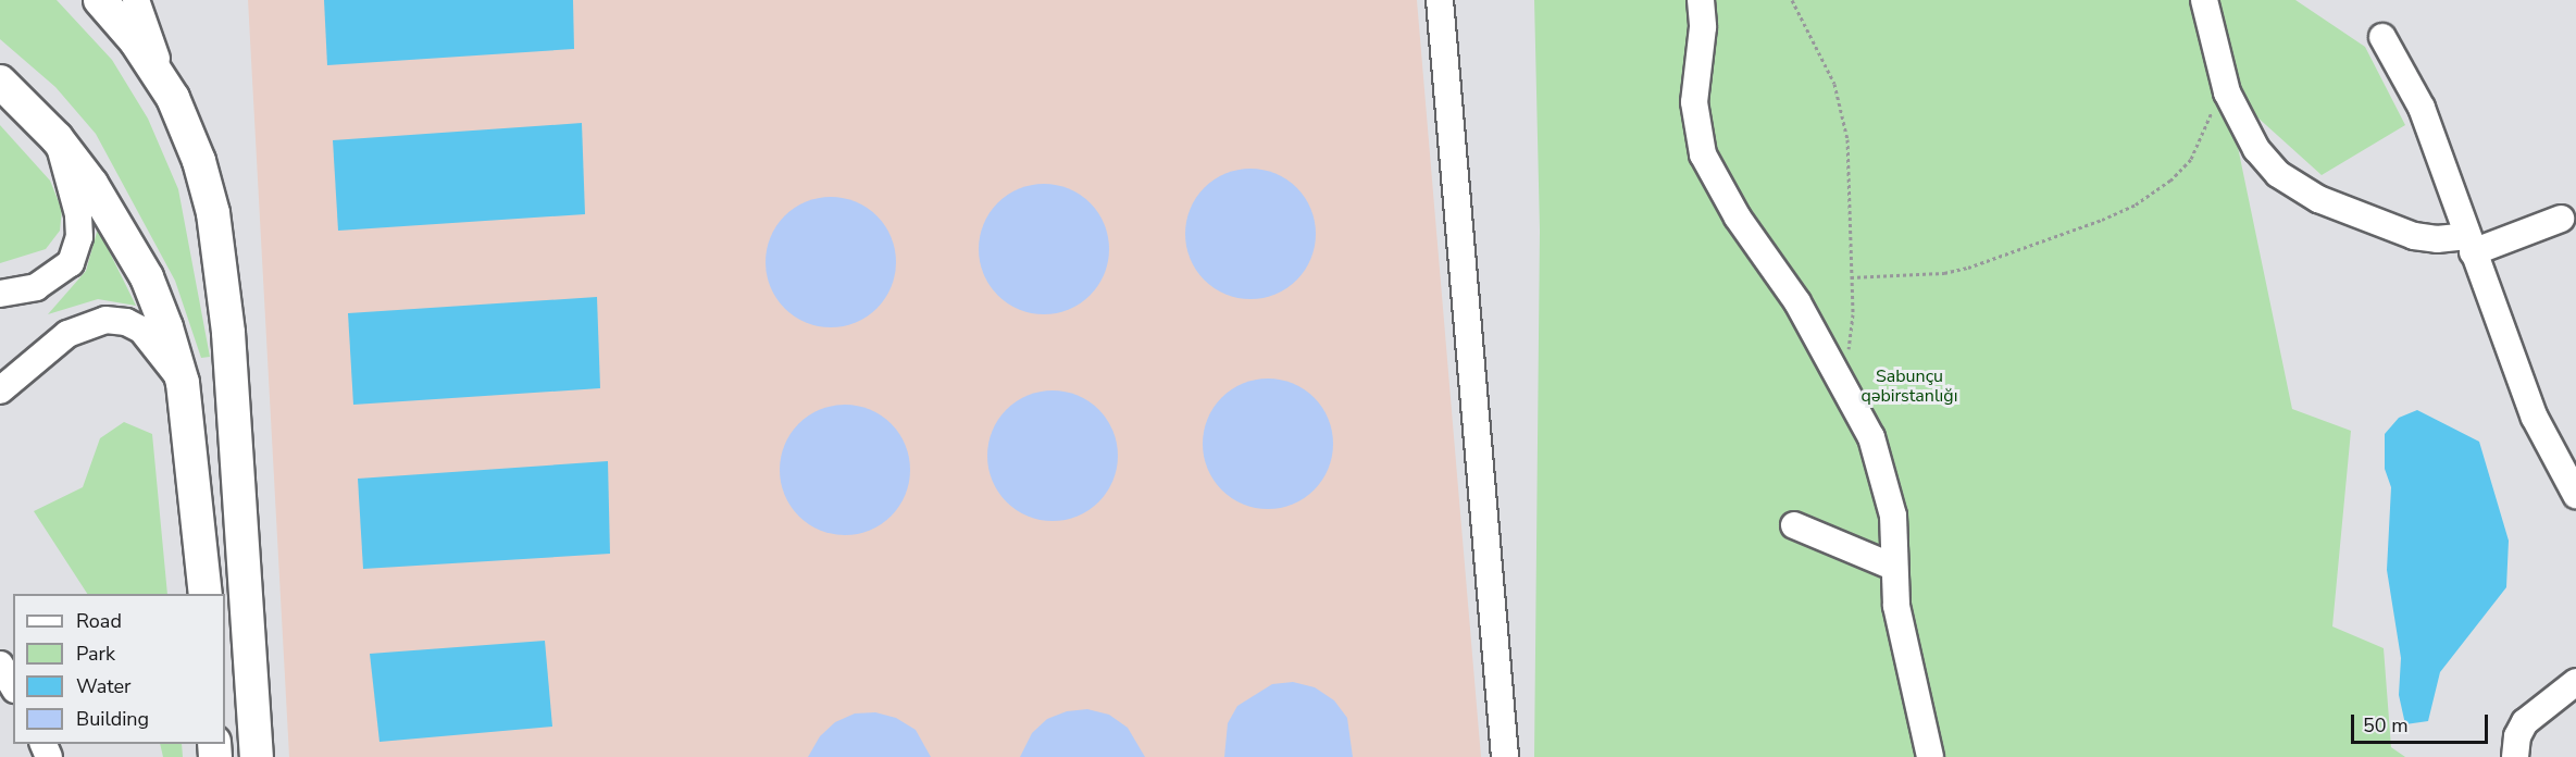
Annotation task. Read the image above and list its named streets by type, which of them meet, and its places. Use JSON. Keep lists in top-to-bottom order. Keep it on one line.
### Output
{"parks":["Sabunçu qəbirstanlığı"],"legend":["Road","Park","Water","Building"],"scale_bar":"50 m"}
